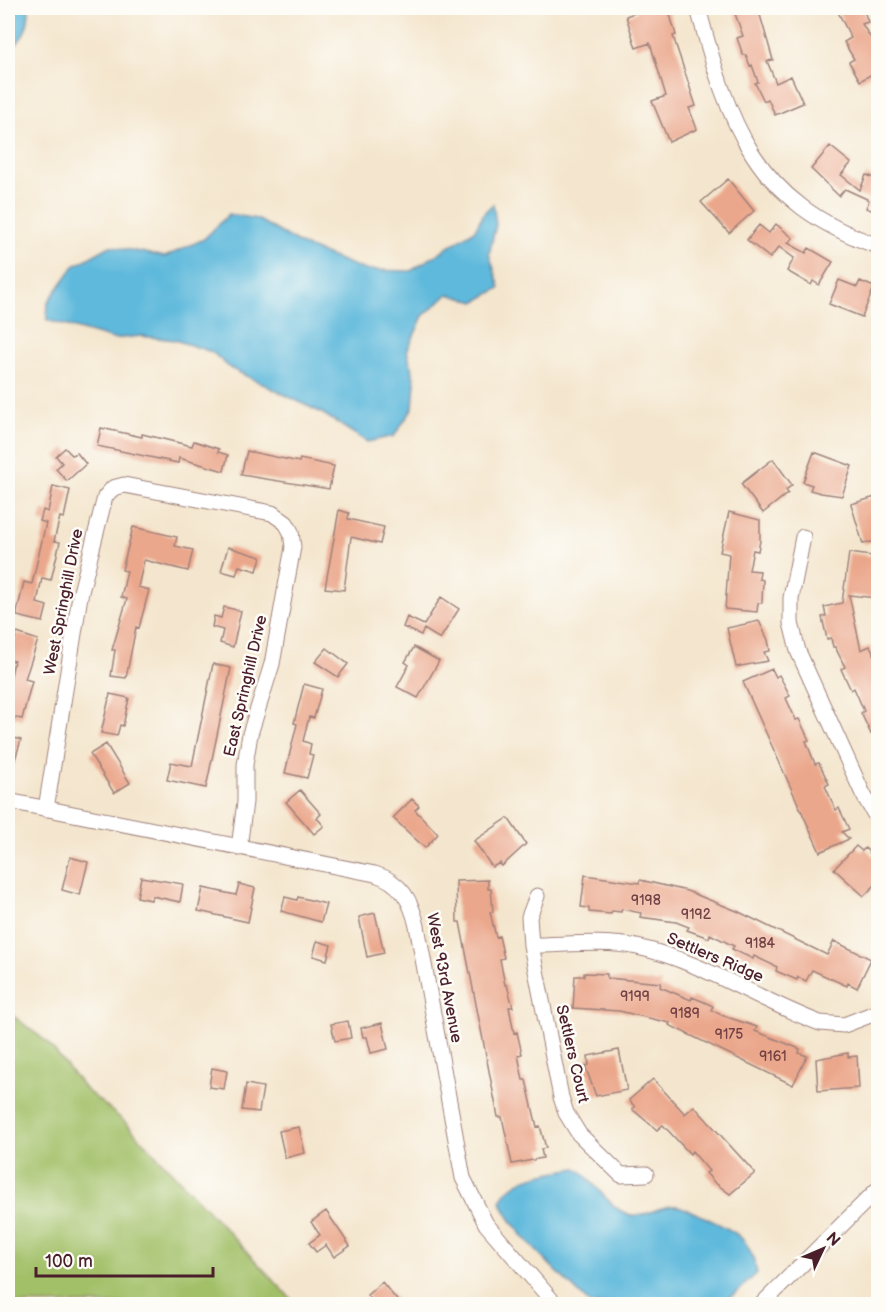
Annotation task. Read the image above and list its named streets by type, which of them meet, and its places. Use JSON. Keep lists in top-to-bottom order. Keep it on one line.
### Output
{"streets":{"street":["West Springhill Drive","East Springhill Drive","Settlers Ridge","West 93rd Avenue","Settlers Court"]},"crossings":[["West Springhill Drive","East Springhill Drive"],["West Springhill Drive","West 93rd Avenue"],["East Springhill Drive","West 93rd Avenue"],["Settlers Ridge","Settlers Court"]],"house_numbers":["9198","9192","9184","9199","9189","9175","9161"],"scale_bar":"100 m","north":"top right"}
